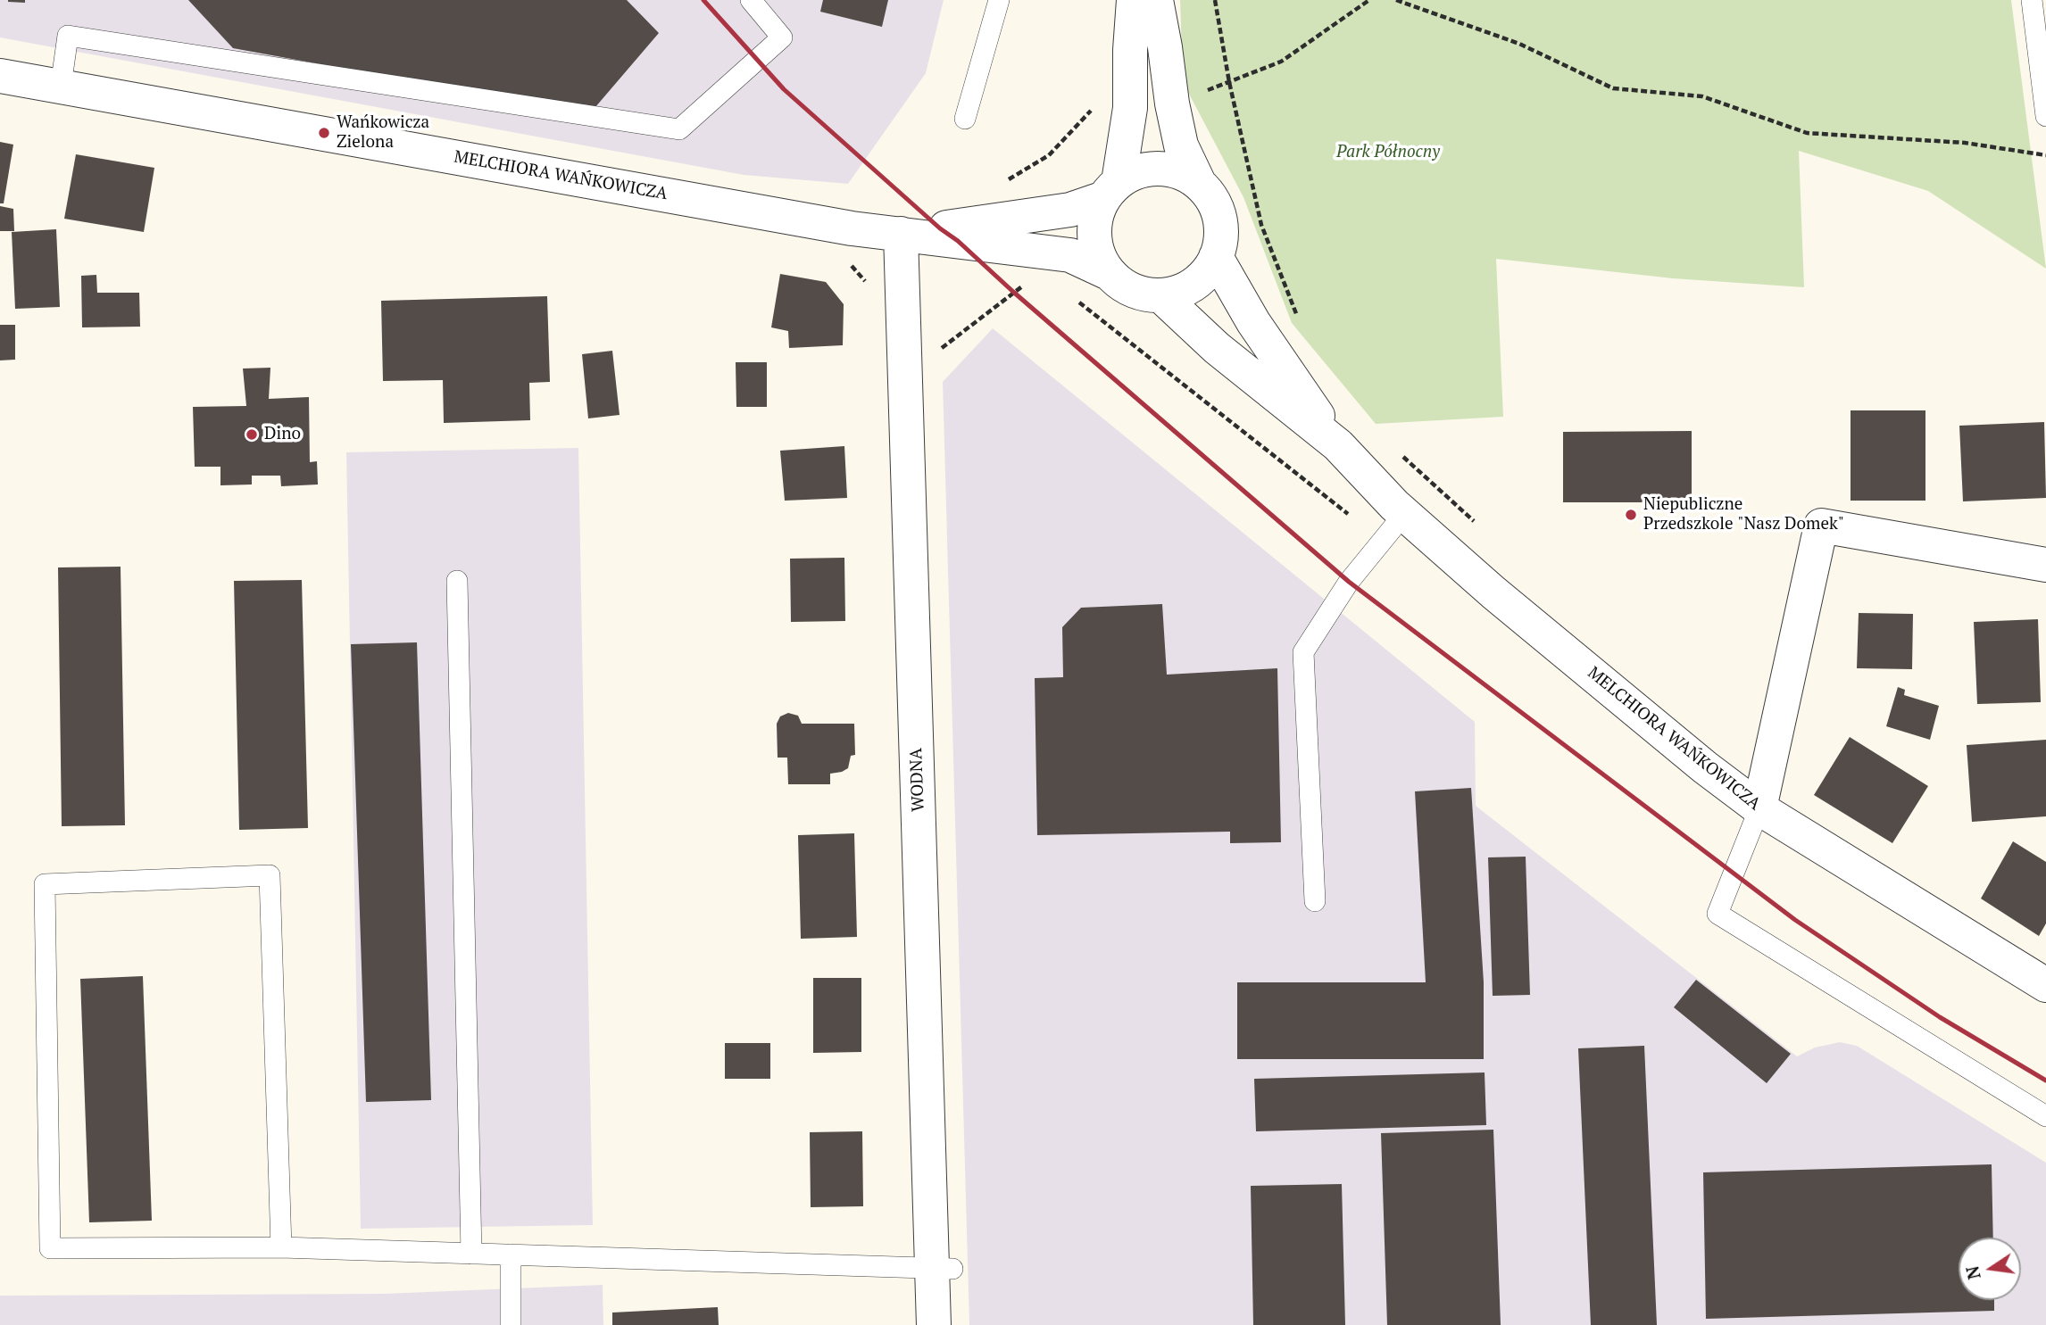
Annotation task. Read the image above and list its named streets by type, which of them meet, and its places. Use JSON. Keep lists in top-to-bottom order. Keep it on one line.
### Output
{"streets":{"street":["MELCHIORA WAŃKOWICZA","WODNA"]},"crossings":[["MELCHIORA WAŃKOWICZA","WODNA"]],"parks":["Park Północny"],"places":["Wańkowicza Zielona","Dino","Niepubliczne Przedszkole \"Nasz Domek\""],"north":"left"}
